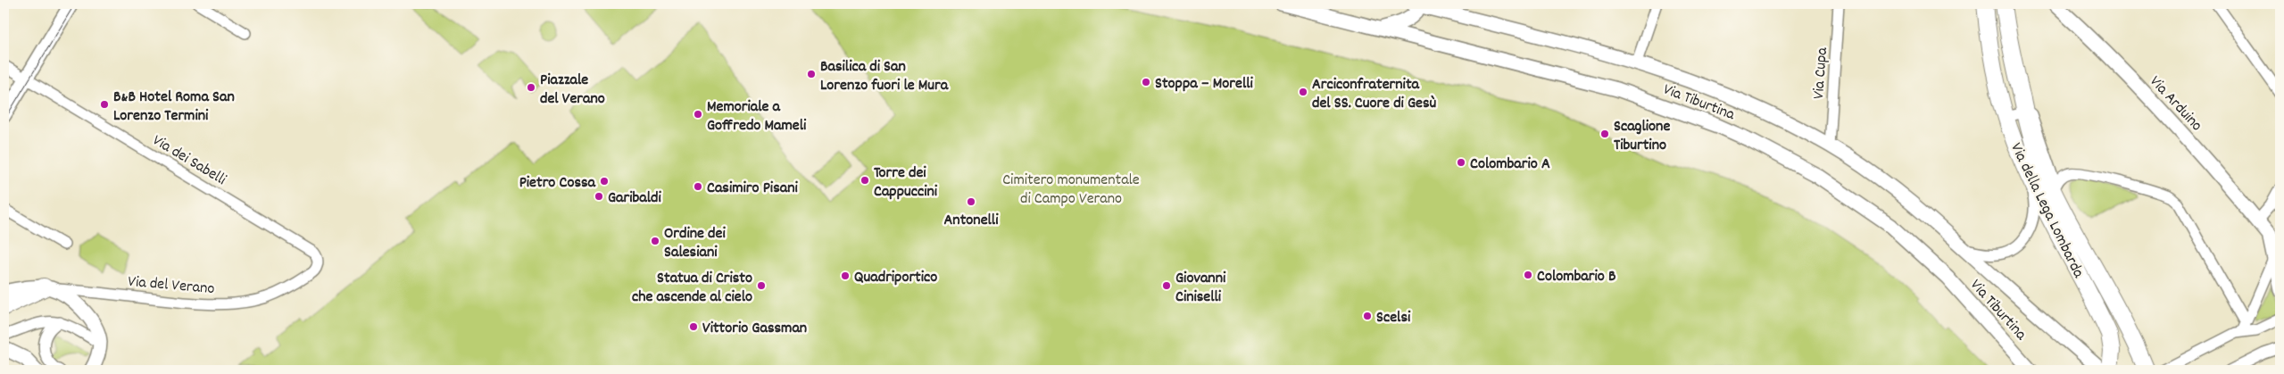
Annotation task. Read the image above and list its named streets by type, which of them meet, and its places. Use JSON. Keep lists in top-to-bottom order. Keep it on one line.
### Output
{"streets":{"main road":["Via Tiburtina","Via Arduino","Via della Lega Lombarda"],"street":["Via Cupa","Via dei Sabelli","Via del Verano"]},"crossings":[["Via Cupa","Via Tiburtina"],["Via dei Sabelli","Via del Verano"]],"parks":["Cimitero monumentale di Campo Verano"],"places":["Basilica di San Lorenzo fuori le Mura","Stoppa – Morelli","Piazzale del Verano","Arciconfraternita del SS. Cuore di Gesù","B&B Hotel Roma San Lorenzo Termini","Memoriale a Goffredo Mameli","Scaglione Tiburtino","Colombario A","Torre dei Cappuccini","Pietro Cossa","Casimiro Pisani","Garibaldi","Antonelli","Ordine dei Salesiani","Colombario B","Quadriportico","Statua di Cristo che ascende al cielo","Giovanni Ciniselli","Scelsi","Vittorio Gassman"]}
